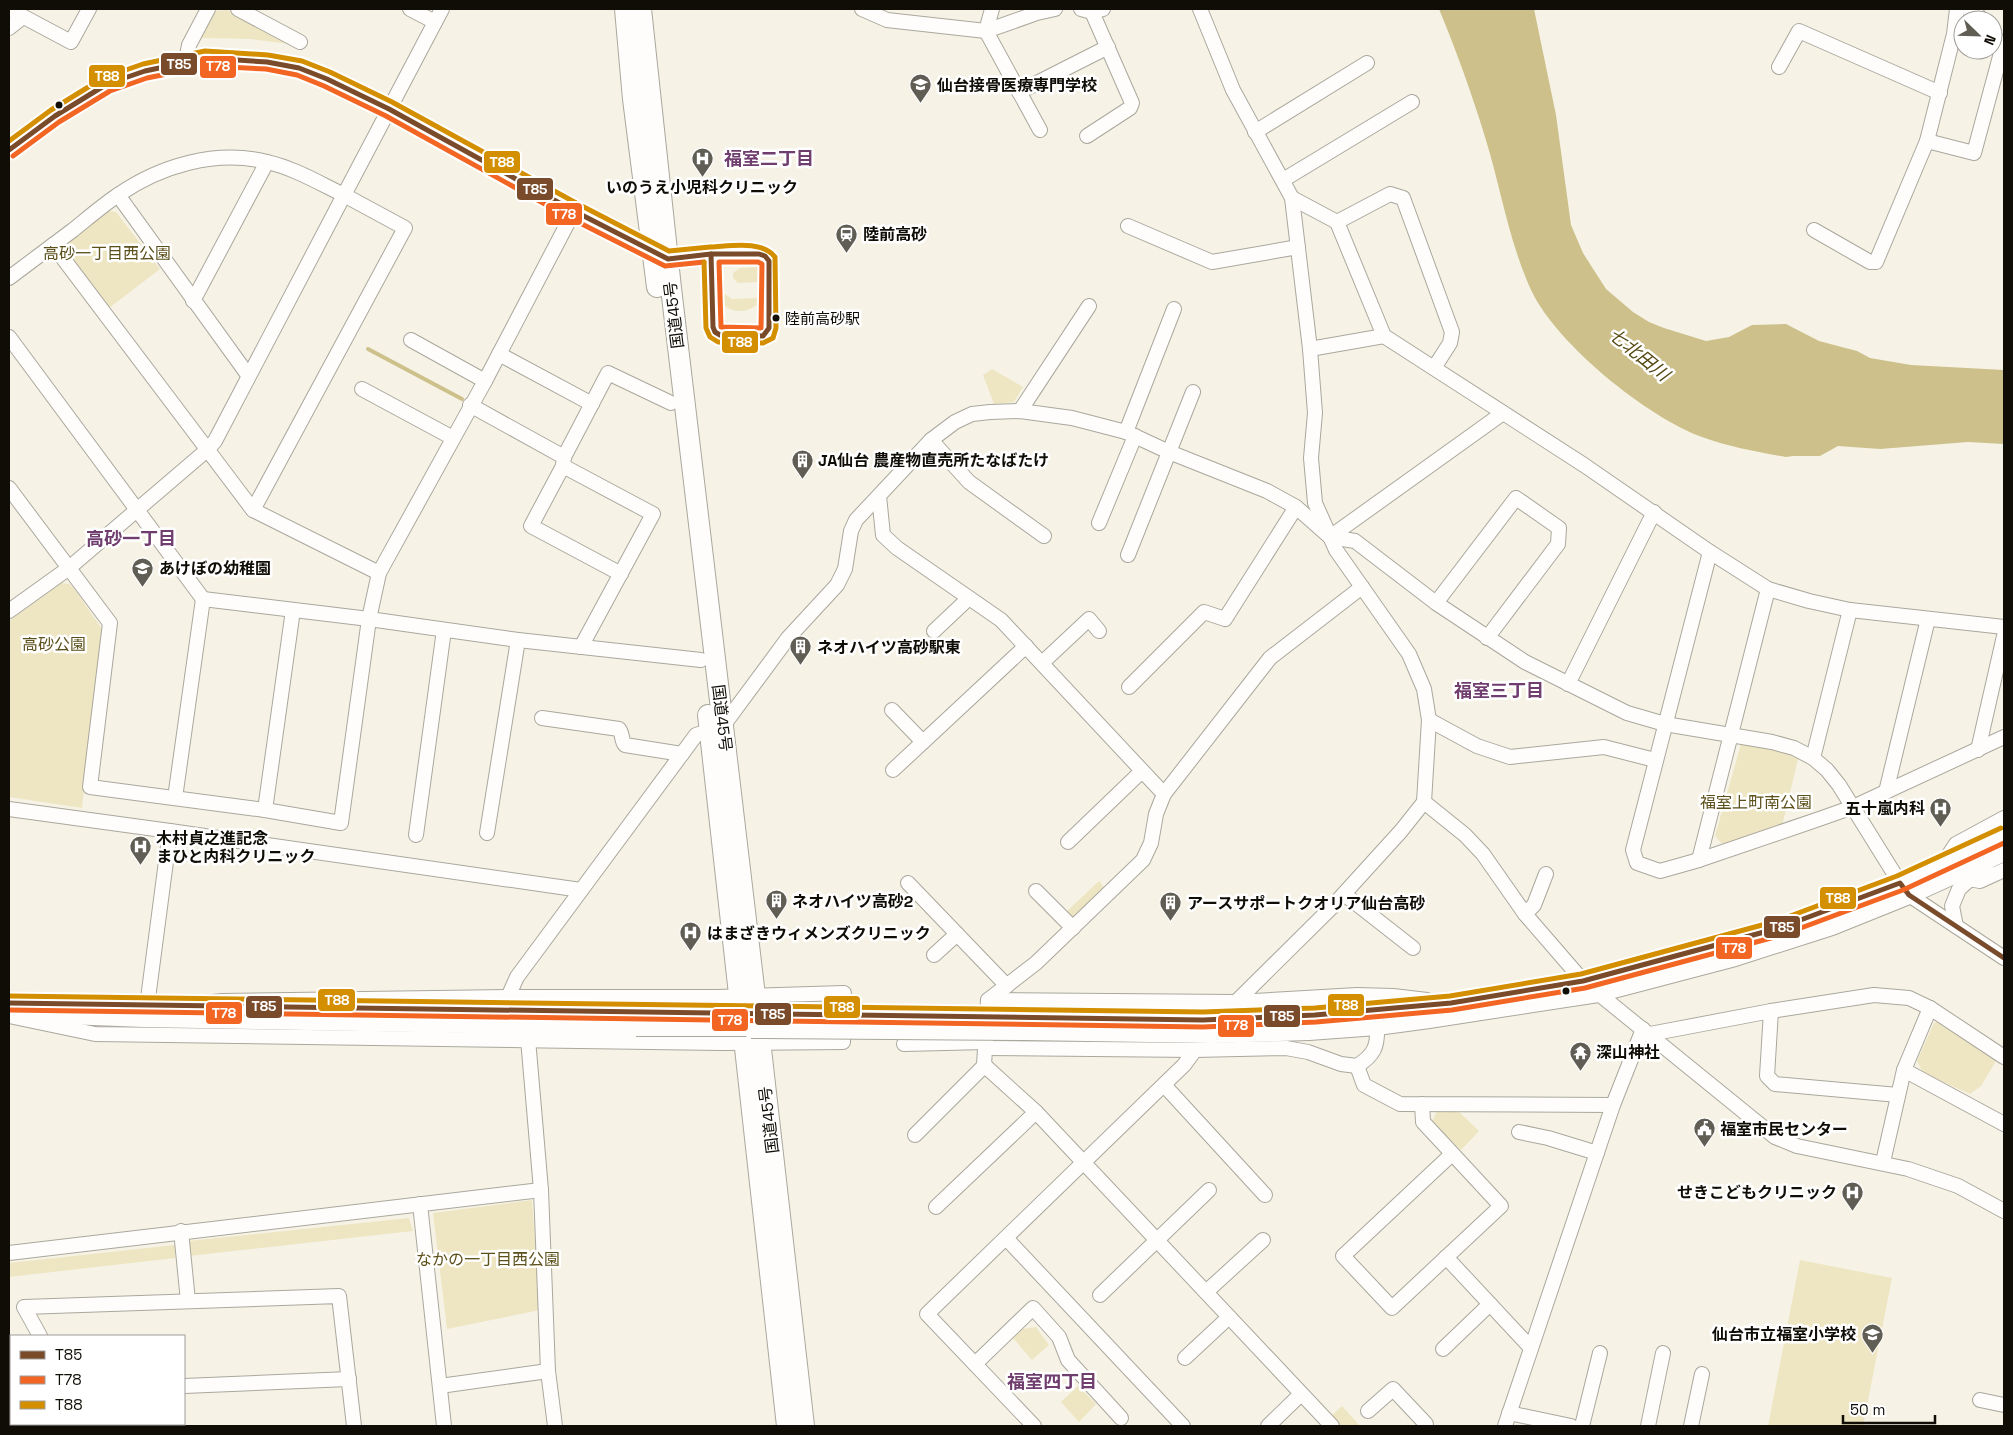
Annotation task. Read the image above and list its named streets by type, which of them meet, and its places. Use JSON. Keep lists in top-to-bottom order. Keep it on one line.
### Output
{"streets":{"highway":["国道45号"]},"districts":["福室二丁目","高砂一丁目","福室三丁目","福室四丁目"],"water":["七北田川"],"parks":["高砂一丁目西公園","高砂公園","福室上町南公園","なかの一丁目西公園"],"places":{"school or university":["仙台接骨医療専門学校","あけぼの幼稚園","仙台市立福室小学校"],"hospital":["いのうえ小児科クリニック","五十嵐内科","木村貞之進記念 まひと内科クリニック","はまざきウィメンズクリニック","せきこどもクリニック"],"station":["陸前高砂"],"other":["陸前高砂駅"],"building":["JA仙台 農産物直売所たなばたけ","ネオハイツ高砂駅東","ネオハイツ高砂2","アースサポートクオリア仙台高砂"],"temple":["深山神社"],"public building":["福室市民センター"]},"lines":["transit line T88","transit line T85","transit line T78"],"legend":["T85","T78","T88"],"scale_bar":"50 m","north":"bottom right"}
